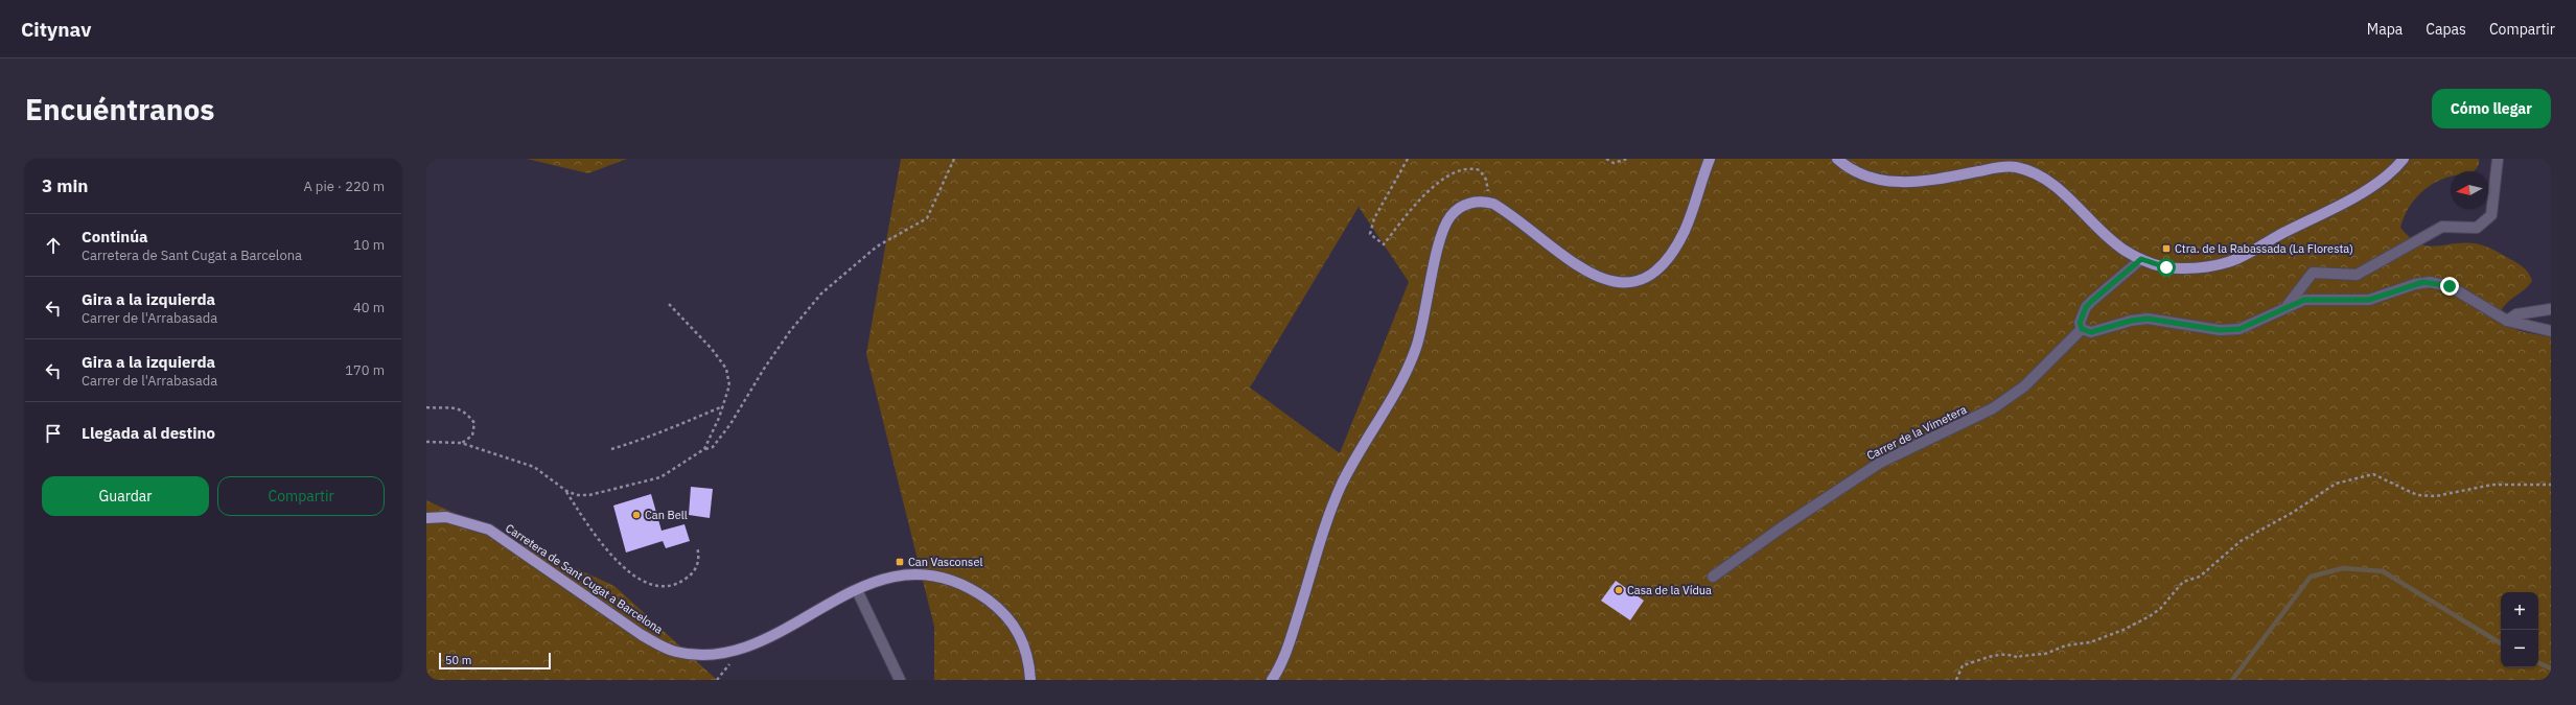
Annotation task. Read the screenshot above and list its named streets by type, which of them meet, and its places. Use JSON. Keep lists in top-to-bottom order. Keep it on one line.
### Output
{"streets":{"main road":["Carretera de Sant Cugat a Barcelona"],"street":["Carrer de la Vimetera"]},"places":{"transit":["Ctra. de la Rabassada (La Floresta)","Can Vasconsel"],"other":["Can Bell","Casa de la Vídua"]},"scale_bar":"50 m","north":"left","page":{"header":"Citynav","nav":["Mapa","Capas","Compartir"],"buttons":["Cómo llegar",["Guardar","Compartir"]],"title":"Encuéntranos","heading":["3 min","A pie · 220 m"],"list":[["Continúa","Carretera de Sant Cugat a Barcelona","10 m"],["Gira a la izquierda","Carrer de l'Arrabasada","40 m"],["Gira a la izquierda","Carrer de l'Arrabasada","170 m"],"Llegada al destino"],"map_buttons":["+","−"],"scale":"50 m"}}
